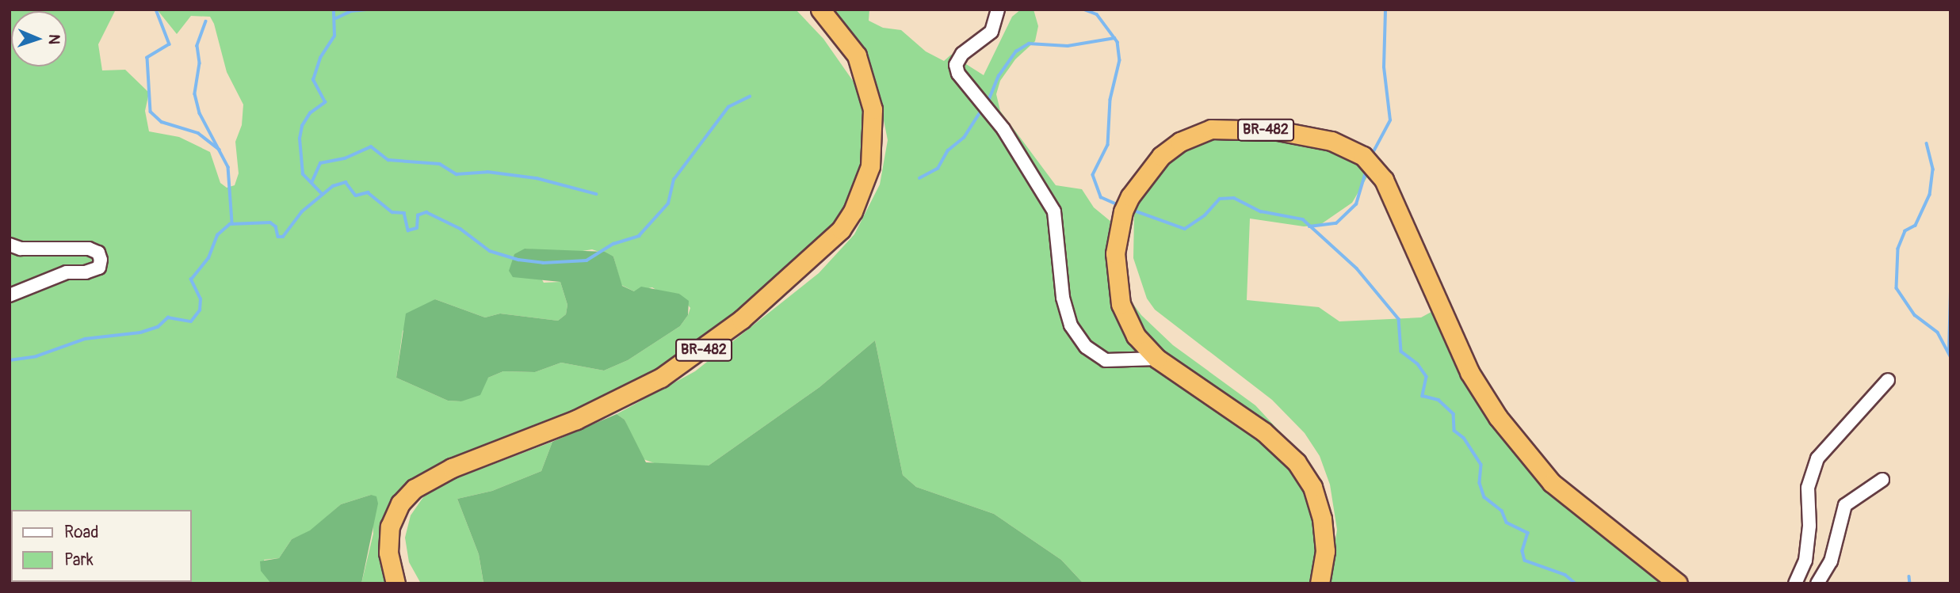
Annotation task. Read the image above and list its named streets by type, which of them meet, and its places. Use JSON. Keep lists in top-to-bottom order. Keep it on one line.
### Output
{"streets":{"highway":["BR-482"]},"legend":["Road","Park"],"north":"right"}
